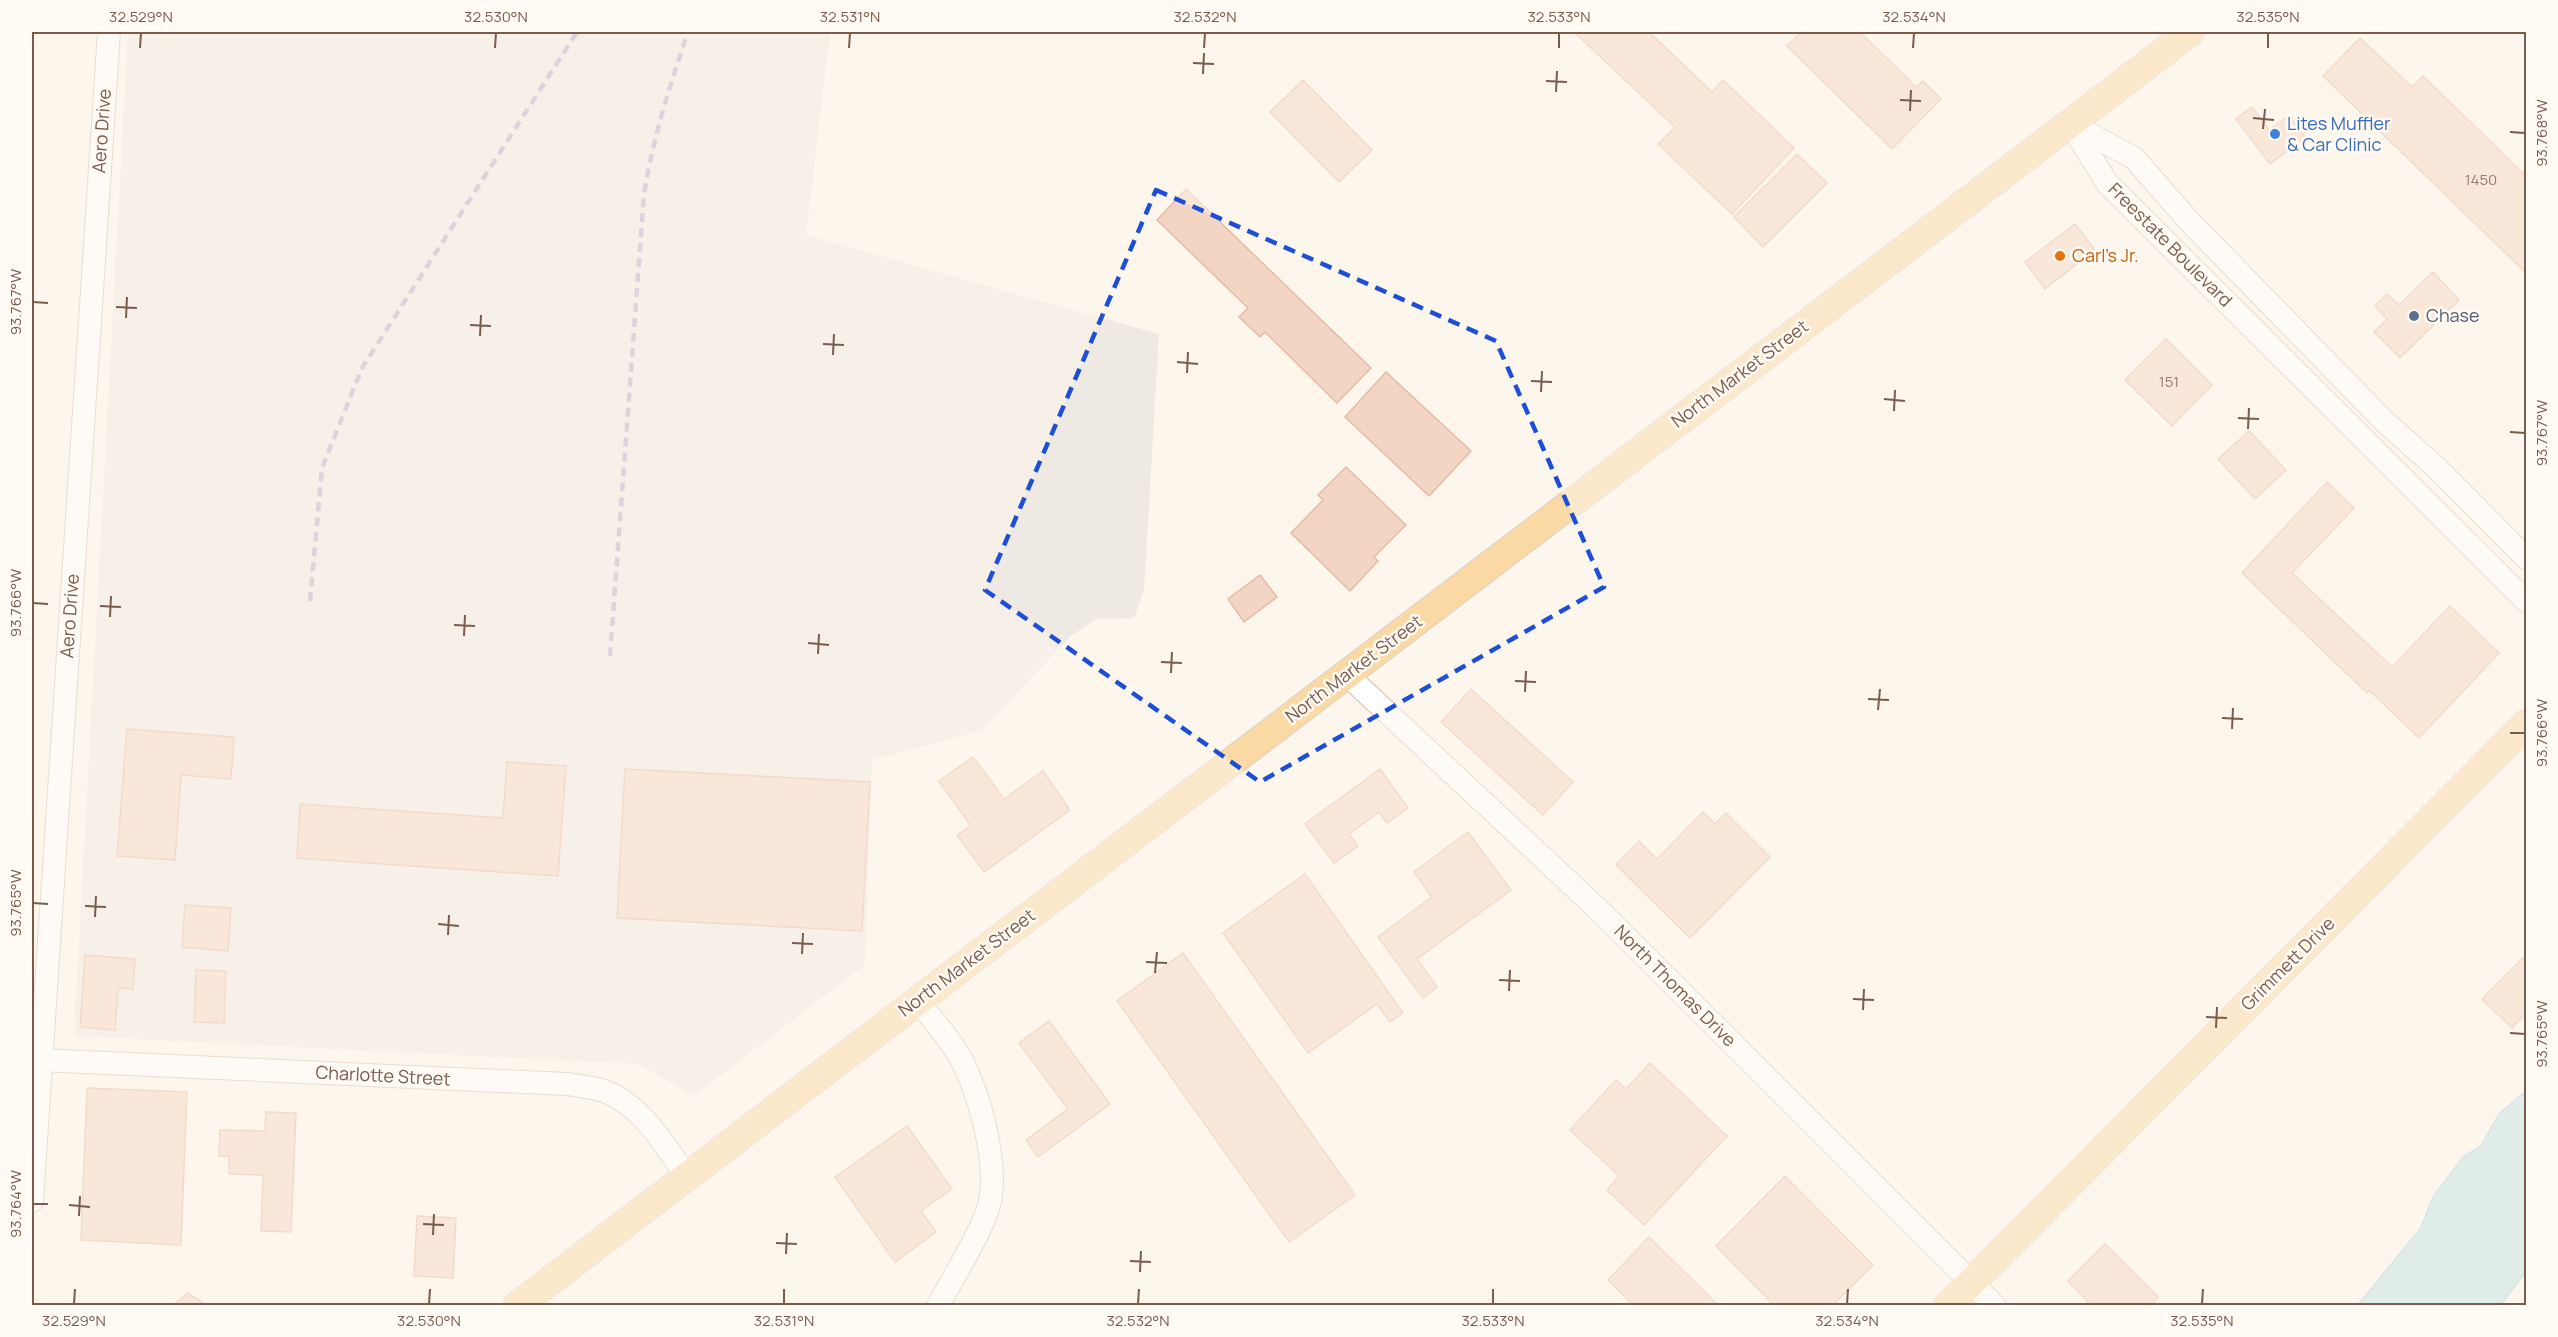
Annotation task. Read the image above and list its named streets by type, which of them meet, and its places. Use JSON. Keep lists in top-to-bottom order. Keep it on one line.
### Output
{"streets":{"main road":["North Market Street","Grimmett Drive"],"street":["Aero Drive","Freestate Boulevard","North Thomas Drive","Charlotte Street"]},"crossings":[["Aero Drive","Charlotte Street"],["Freestate Boulevard","North Market Street"],["North Market Street","North Thomas Drive"],["North Market Street","Charlotte Street"],["Grimmett Drive","North Thomas Drive"]],"places":["Lites Muffler & Car Clinic","Carl's Jr.","Chase"],"house_numbers":["1450","151"],"coordinates":["32.529°N","32.530°N","32.531°N","32.532°N","32.533°N","32.534°N","32.535°N","93.768°W","93.767°W","93.766°W","93.765°W","93.764°W"]}
